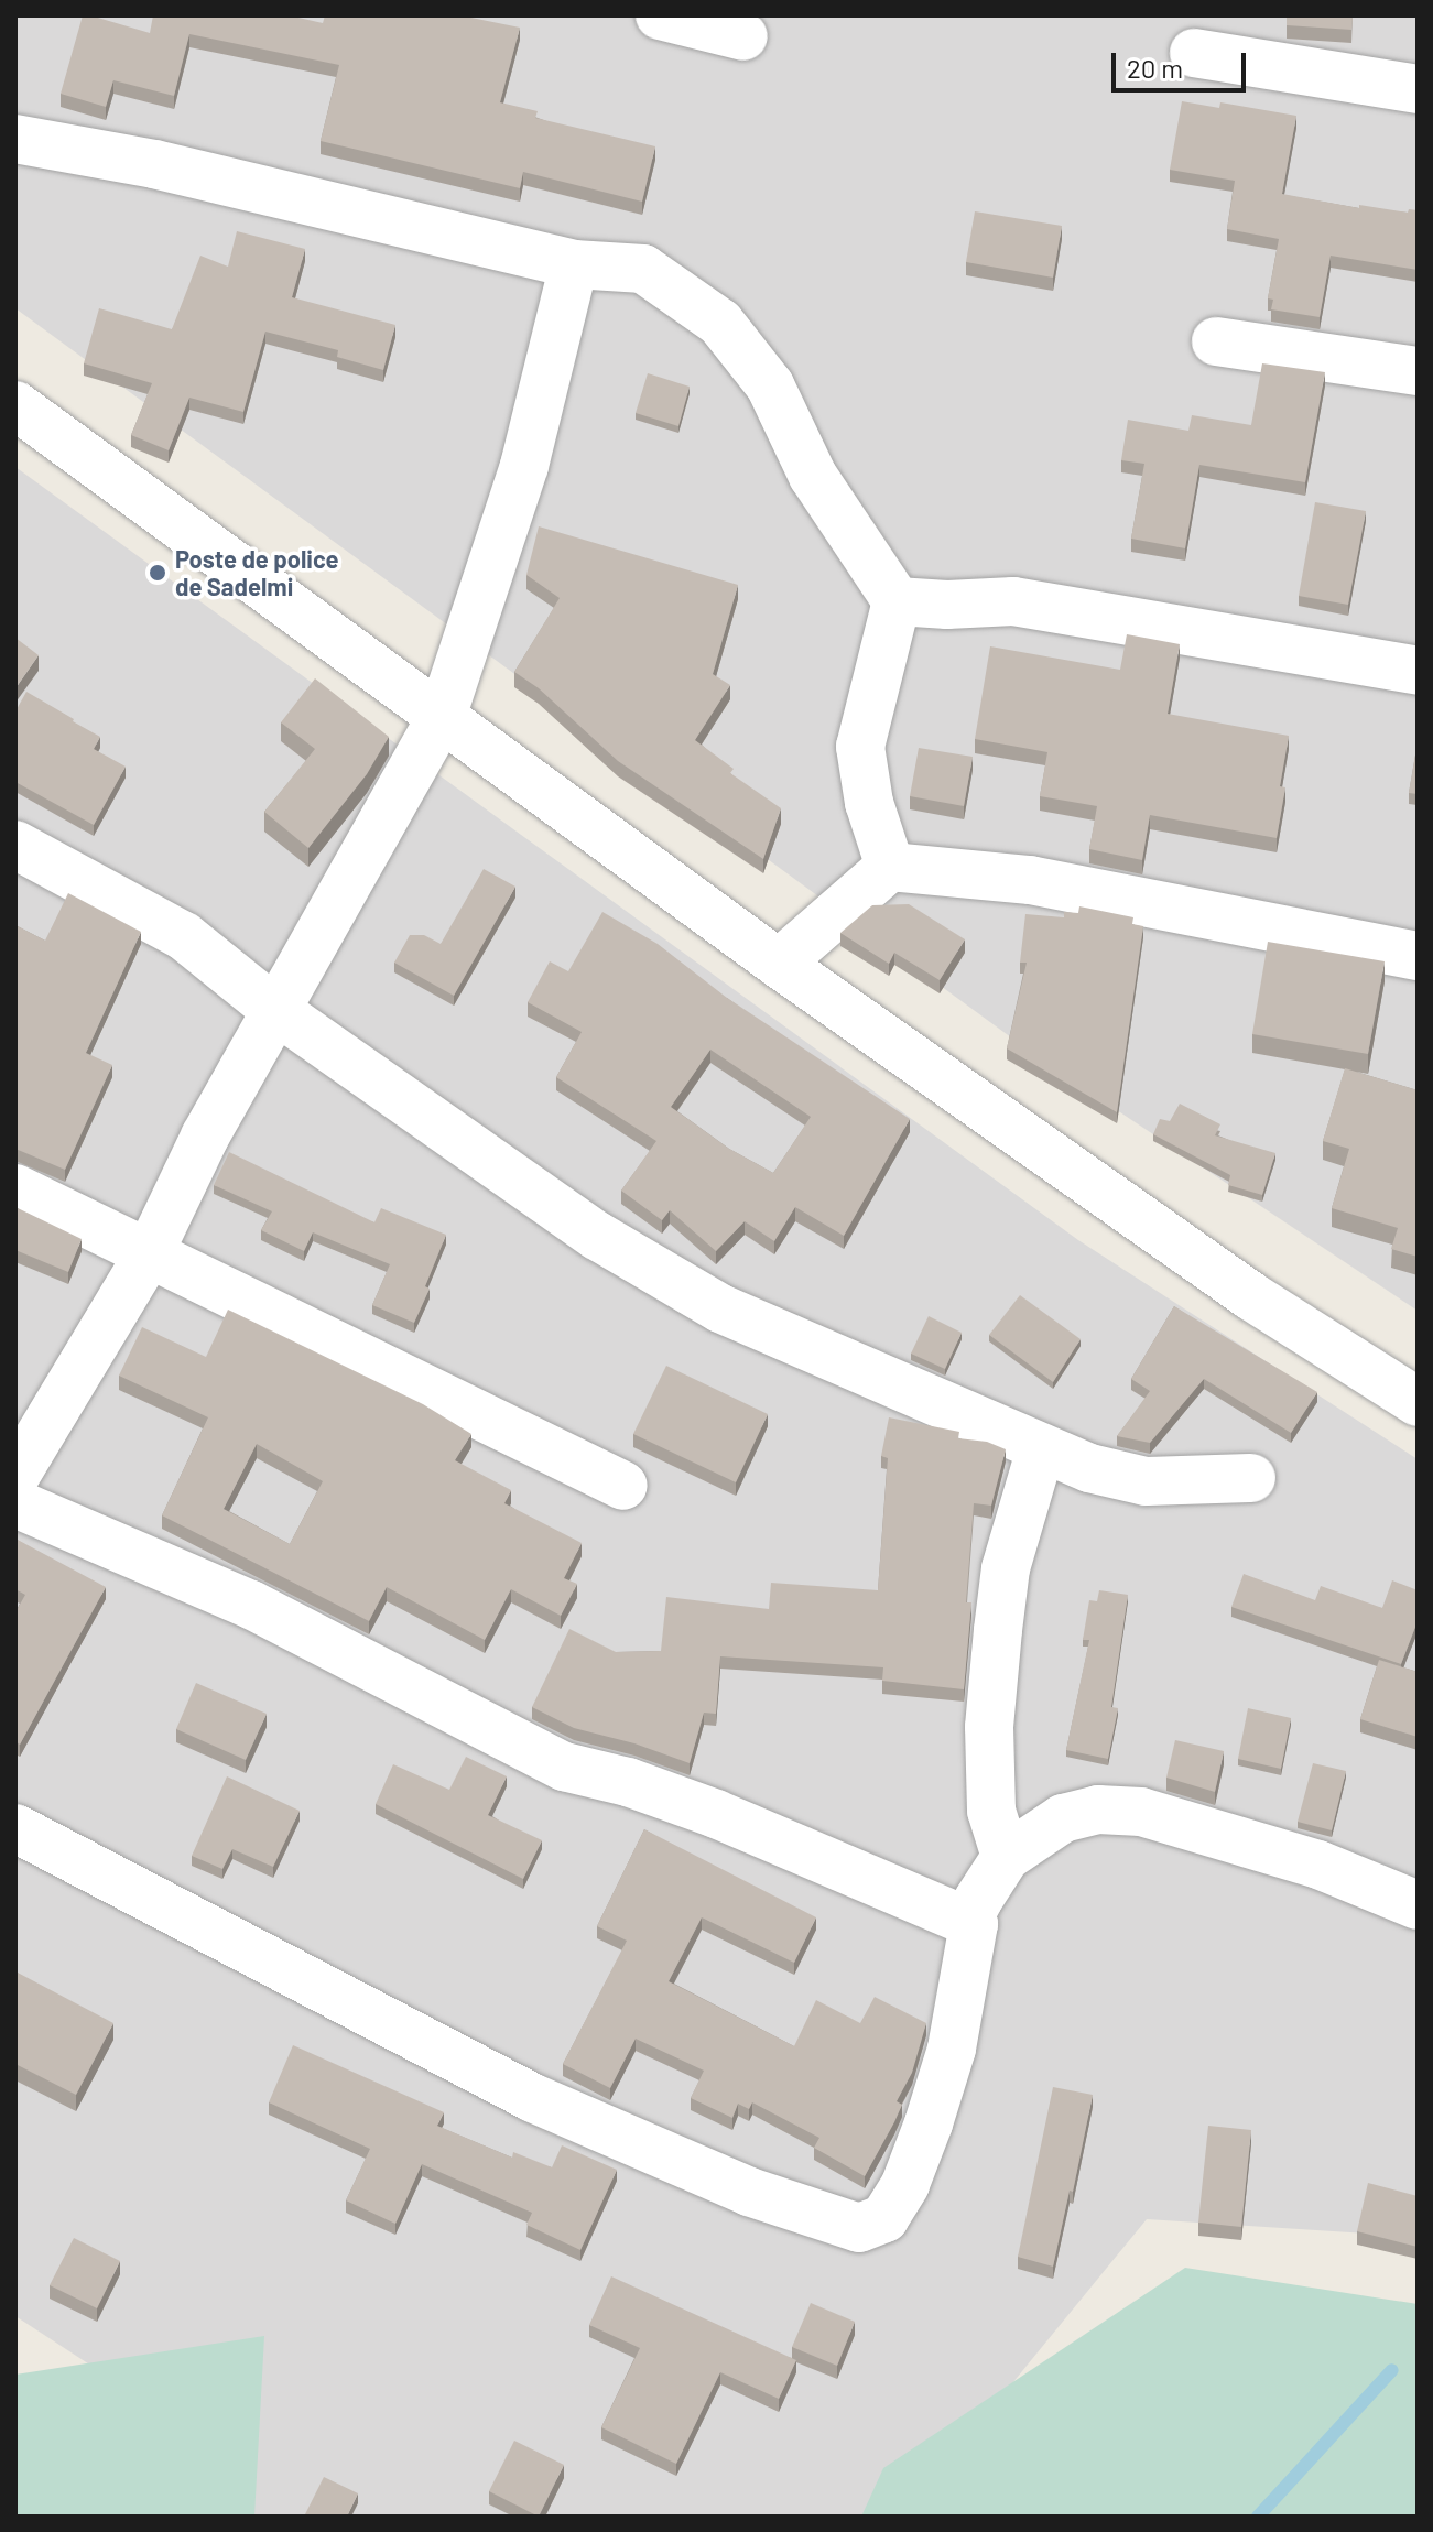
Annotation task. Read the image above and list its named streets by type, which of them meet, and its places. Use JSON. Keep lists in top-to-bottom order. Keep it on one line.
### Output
{"places":["Poste de police de Sadelmi"],"scale_bar":"20 m"}
